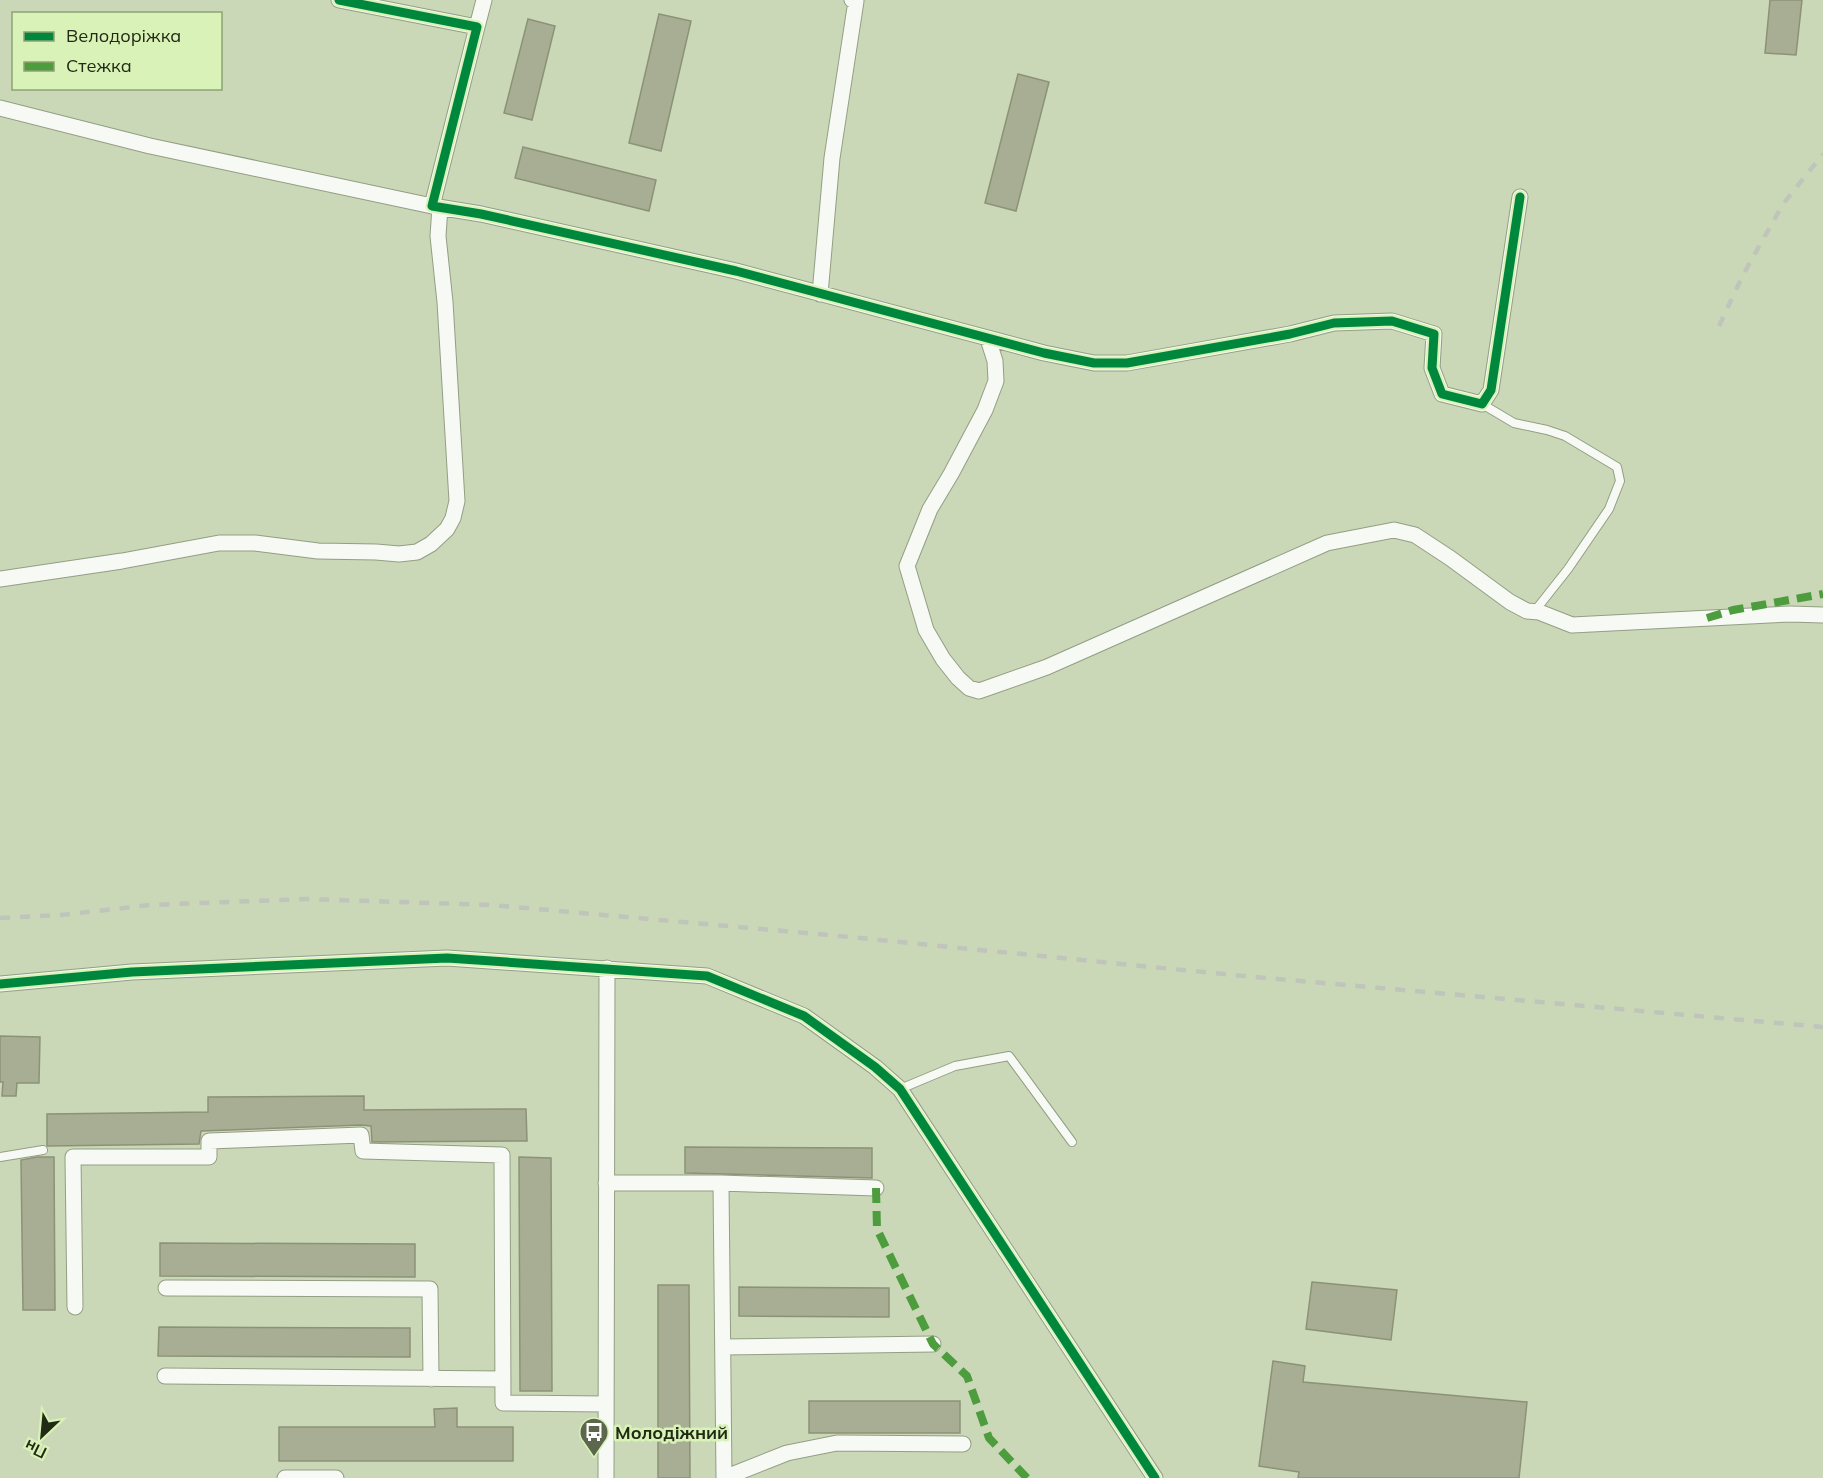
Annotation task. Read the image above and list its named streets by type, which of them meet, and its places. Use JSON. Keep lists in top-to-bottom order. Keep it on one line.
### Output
{"places":{"bus stop":["Молодіжний"]},"legend":["Велодоріжка","Стежка"],"north":"bottom left"}
